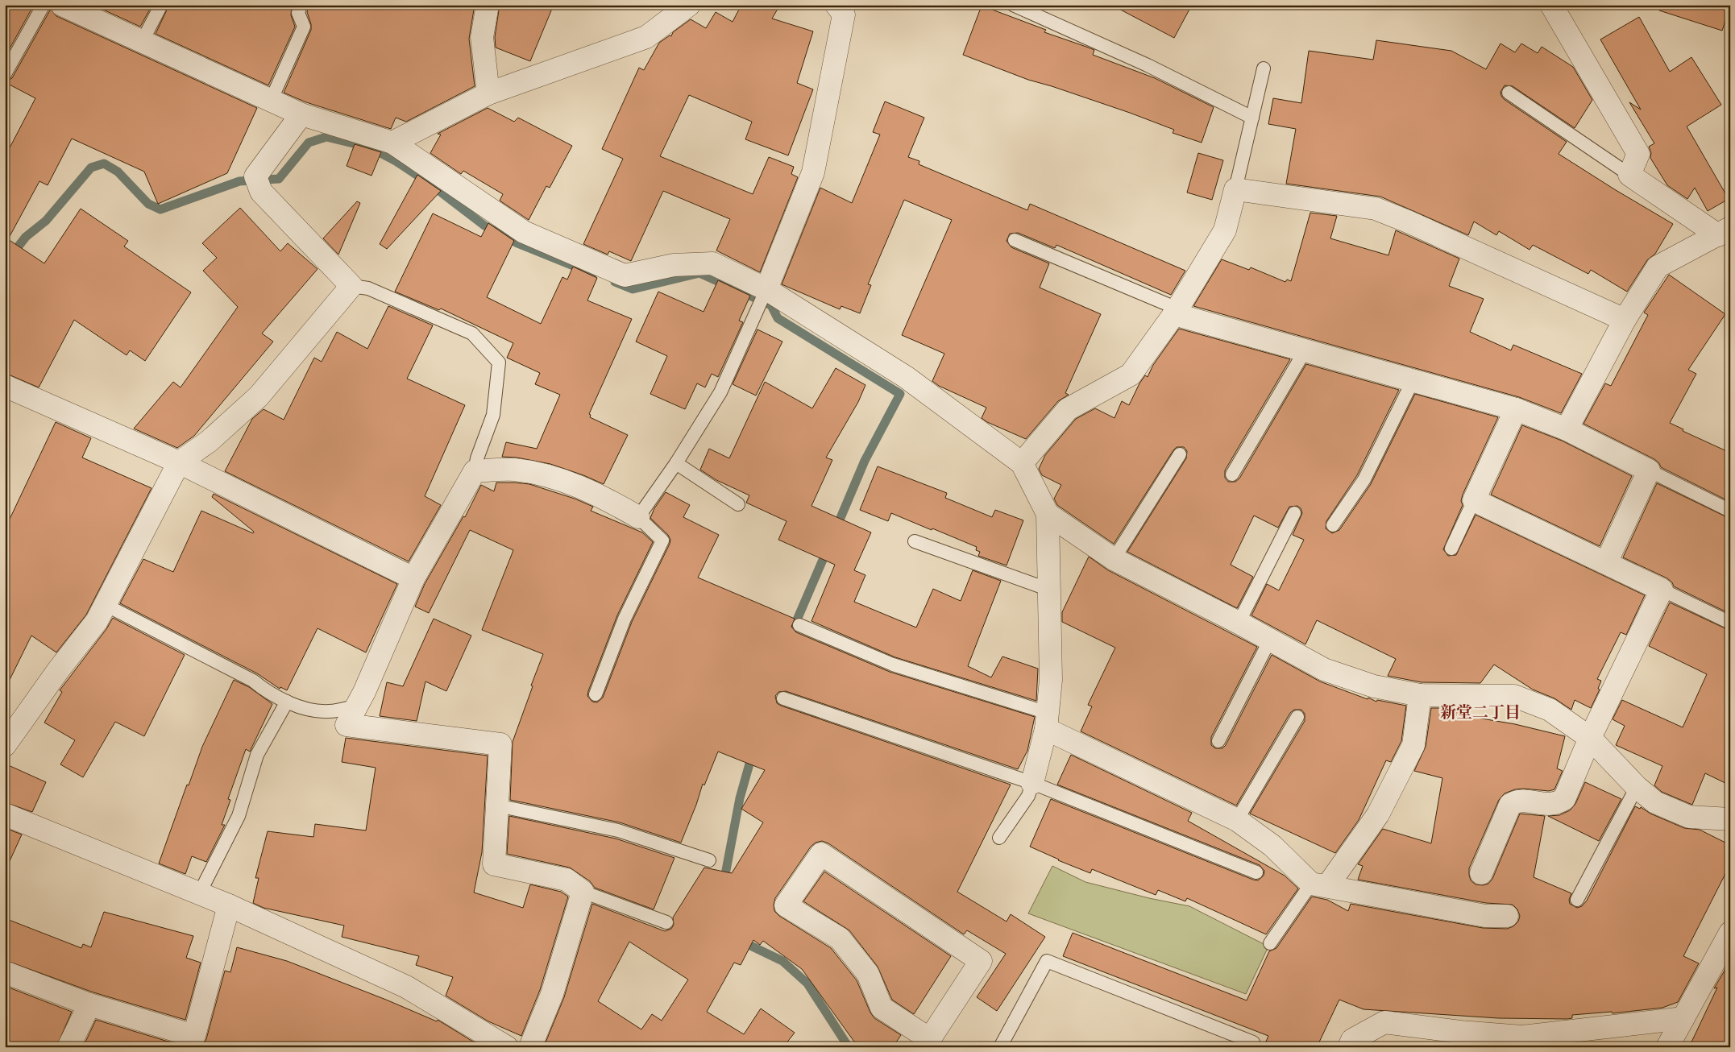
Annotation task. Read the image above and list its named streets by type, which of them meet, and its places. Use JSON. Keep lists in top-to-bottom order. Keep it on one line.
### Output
{"districts":["新堂二丁目"]}
